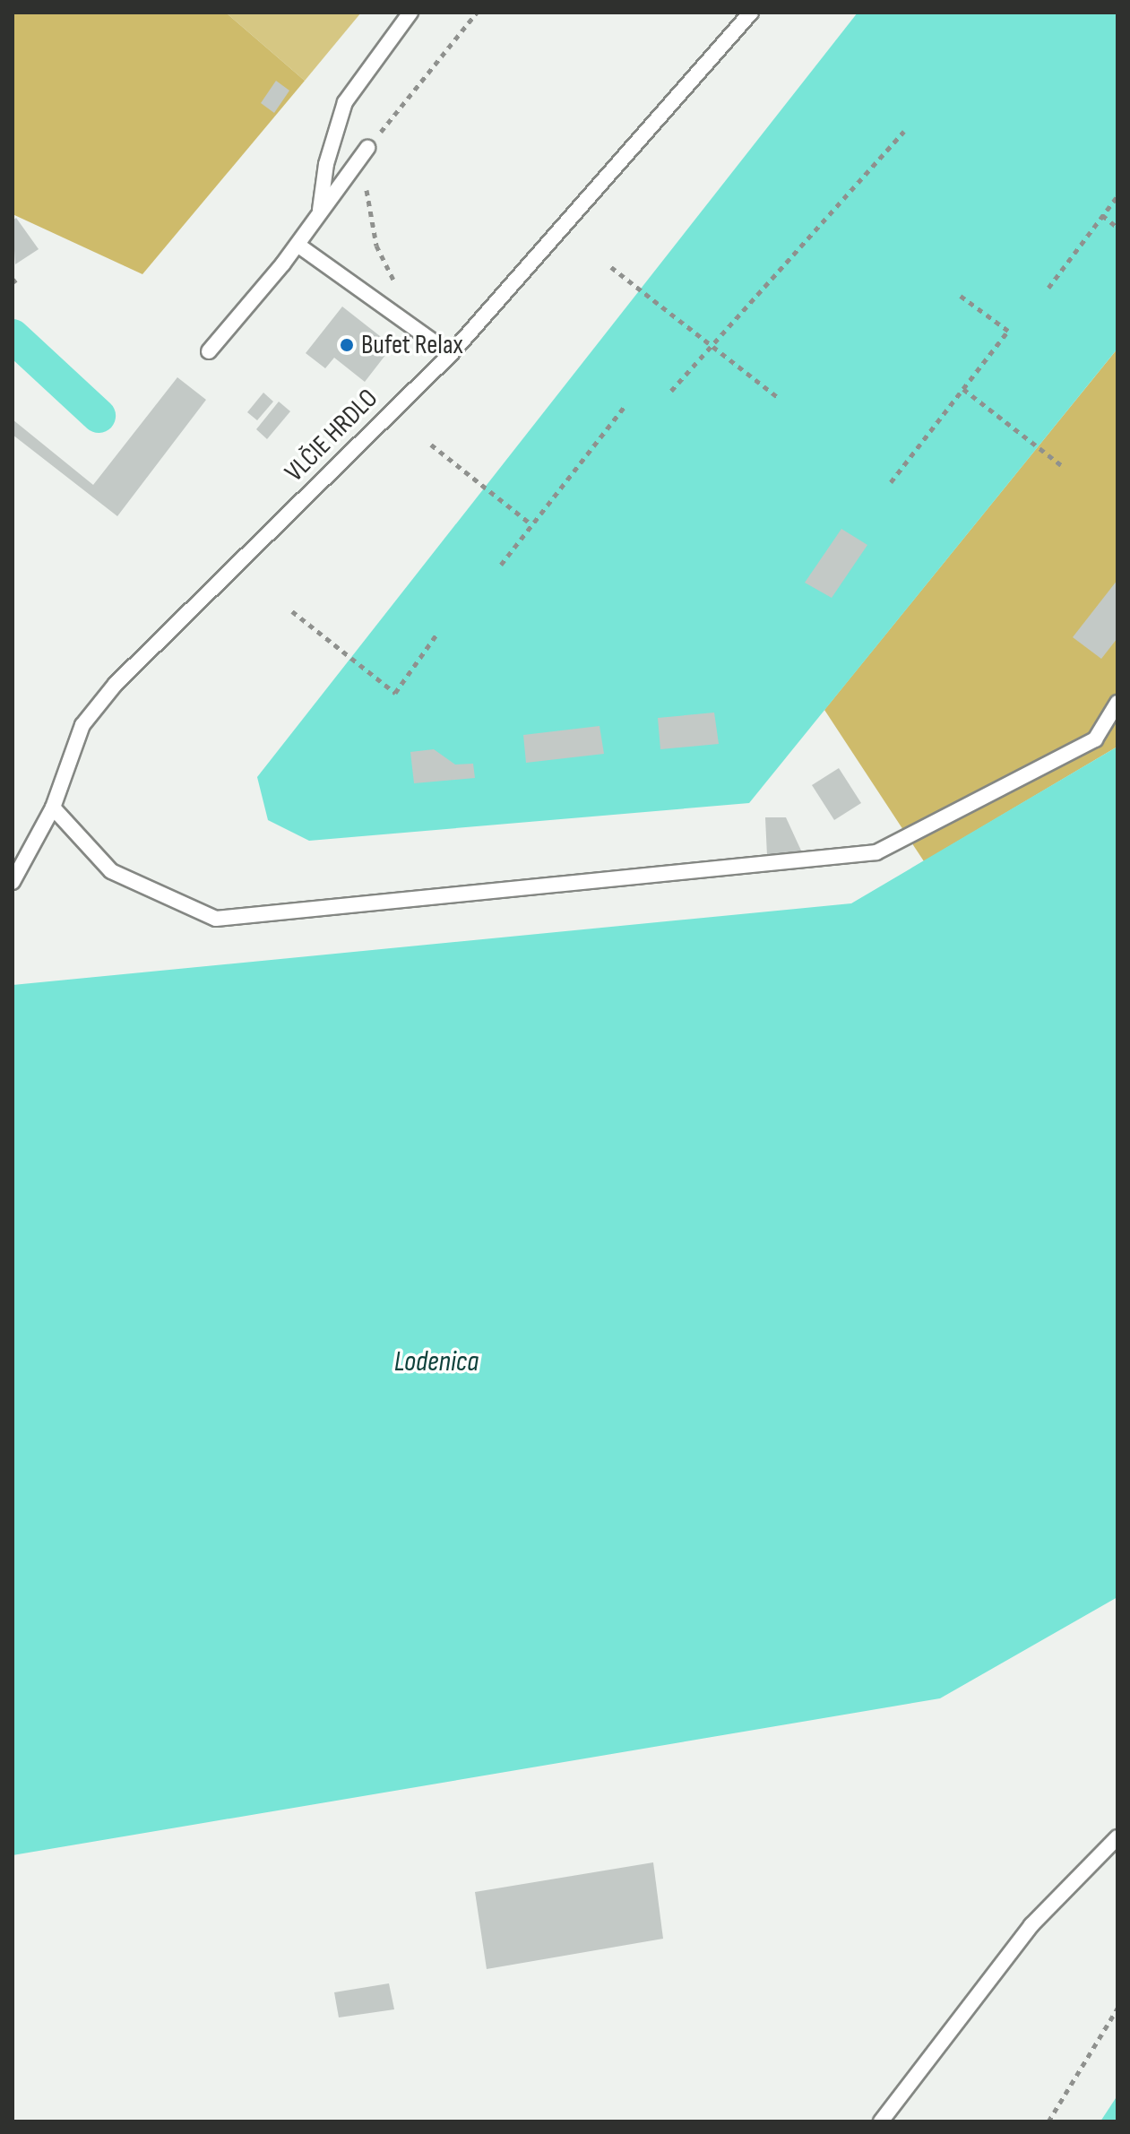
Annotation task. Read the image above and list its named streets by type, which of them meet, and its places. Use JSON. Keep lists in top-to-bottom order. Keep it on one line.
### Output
{"streets":{"lane":["VLČIE HRDLO"]},"water":["Lodenica"],"places":["Bufet Relax"]}
